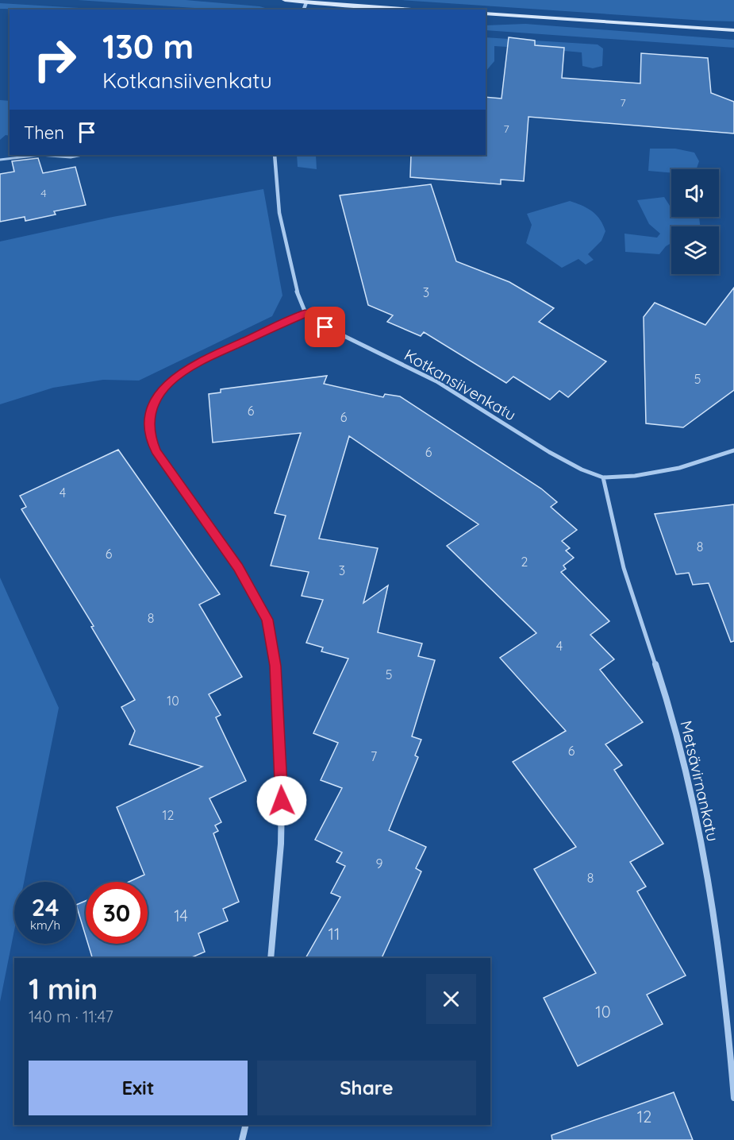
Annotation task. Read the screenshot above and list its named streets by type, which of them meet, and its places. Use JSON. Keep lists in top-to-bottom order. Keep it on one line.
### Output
{"streets":{"street":["Kotkansiivenkatu","Metsävirnankatu"]},"crossings":[["Kotkansiivenkatu","Metsävirnankatu"]],"house_numbers":["7","7","4","3","5","6","6","6","4","8","6","2","3","8","4","5","10","6","7","12","9","8","14","11","10","12"],"page":{"turn":["130 m","Kotkansiivenkatu"],"then":"Then","speed":"24 km/h","limit":"30","heading":["1 min","140 m · 11:47"],"buttons":["Exit","Share"]}}
